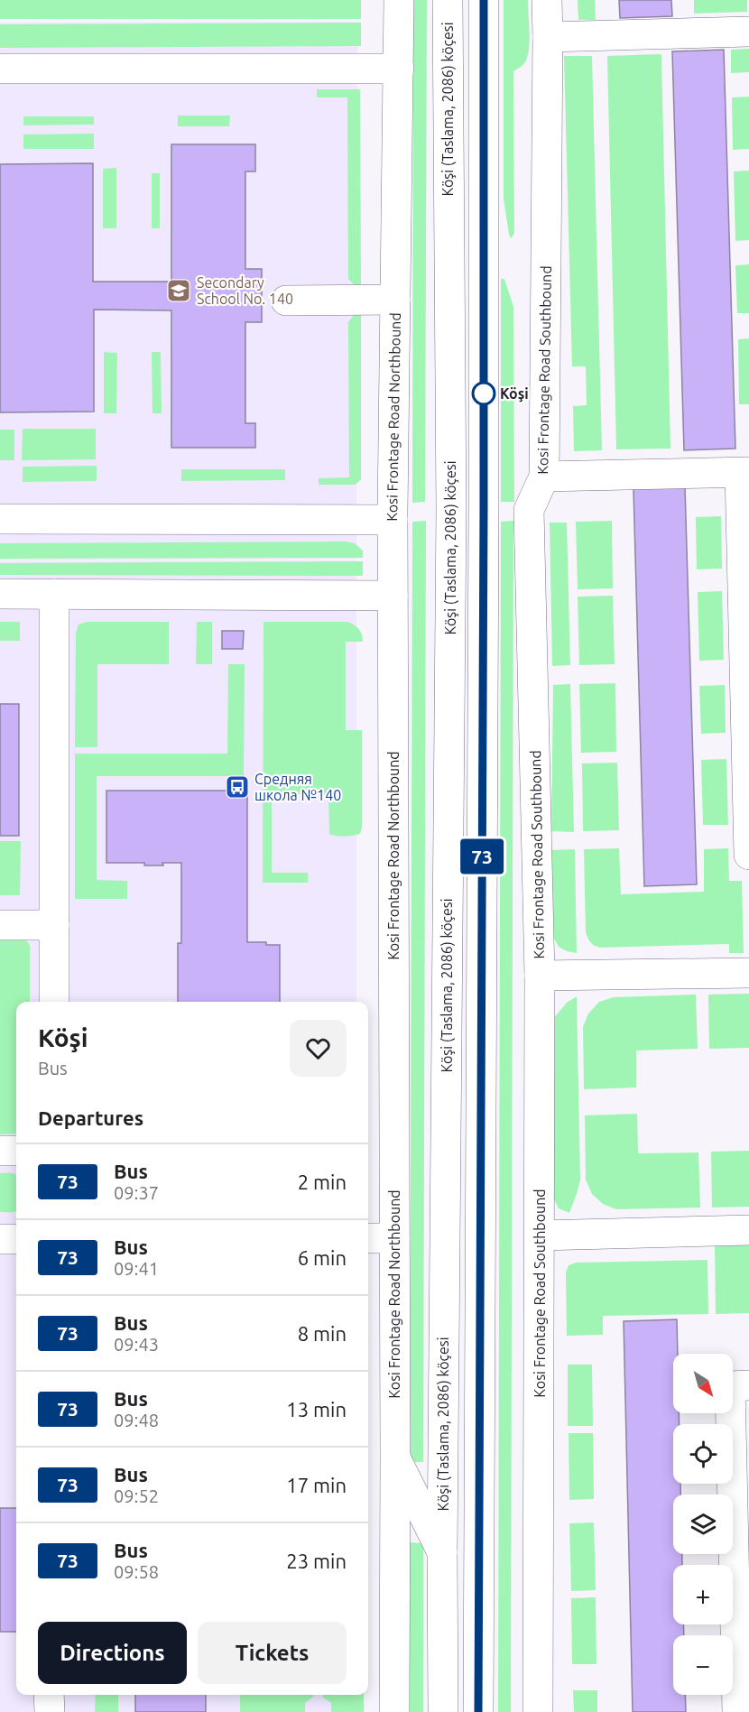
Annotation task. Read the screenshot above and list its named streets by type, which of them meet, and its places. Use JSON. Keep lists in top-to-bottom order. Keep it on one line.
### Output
{"streets":{"street":["Köşi (Taslama, 2086) köçesi","Kosi Frontage Road Southbound","Kosi Frontage Road Northbound"]},"places":{"school or university":["Secondary School No. 140"],"other":["Köşi"],"bus stop":["Средняя школа №140"]},"lines":["bus line 73"],"north":"bottom right","page":{"on_map":"73","heading":[["Köşi","Bus"],"Departures"],"list":[{"mark":"73","name":"Bus","note":"09:37","value":"2 min"},{"mark":"73","name":"Bus","note":"09:41","value":"6 min"},{"mark":"73","name":"Bus","note":"09:43","value":"8 min"},{"mark":"73","name":"Bus","note":"09:48","value":"13 min"},{"mark":"73","name":"Bus","note":"09:52","value":"17 min"},{"mark":"73","name":"Bus","note":"09:58","value":"23 min"}],"map_buttons":["+","−"],"buttons":["Directions","Tickets"]}}
